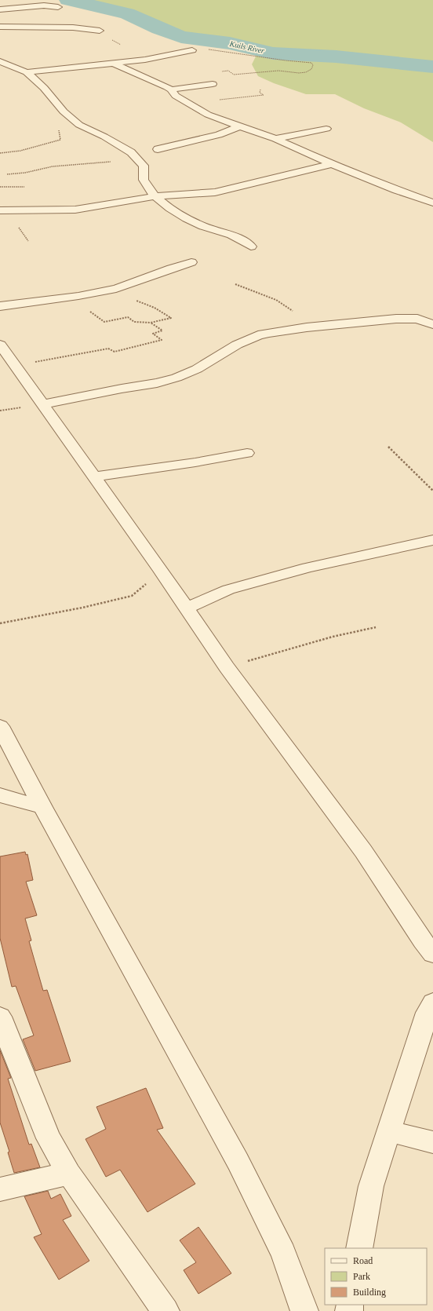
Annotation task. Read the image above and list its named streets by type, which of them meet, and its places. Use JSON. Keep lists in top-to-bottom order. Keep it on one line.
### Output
{"water":["Kuils River"],"legend":["Road","Park","Building"]}
